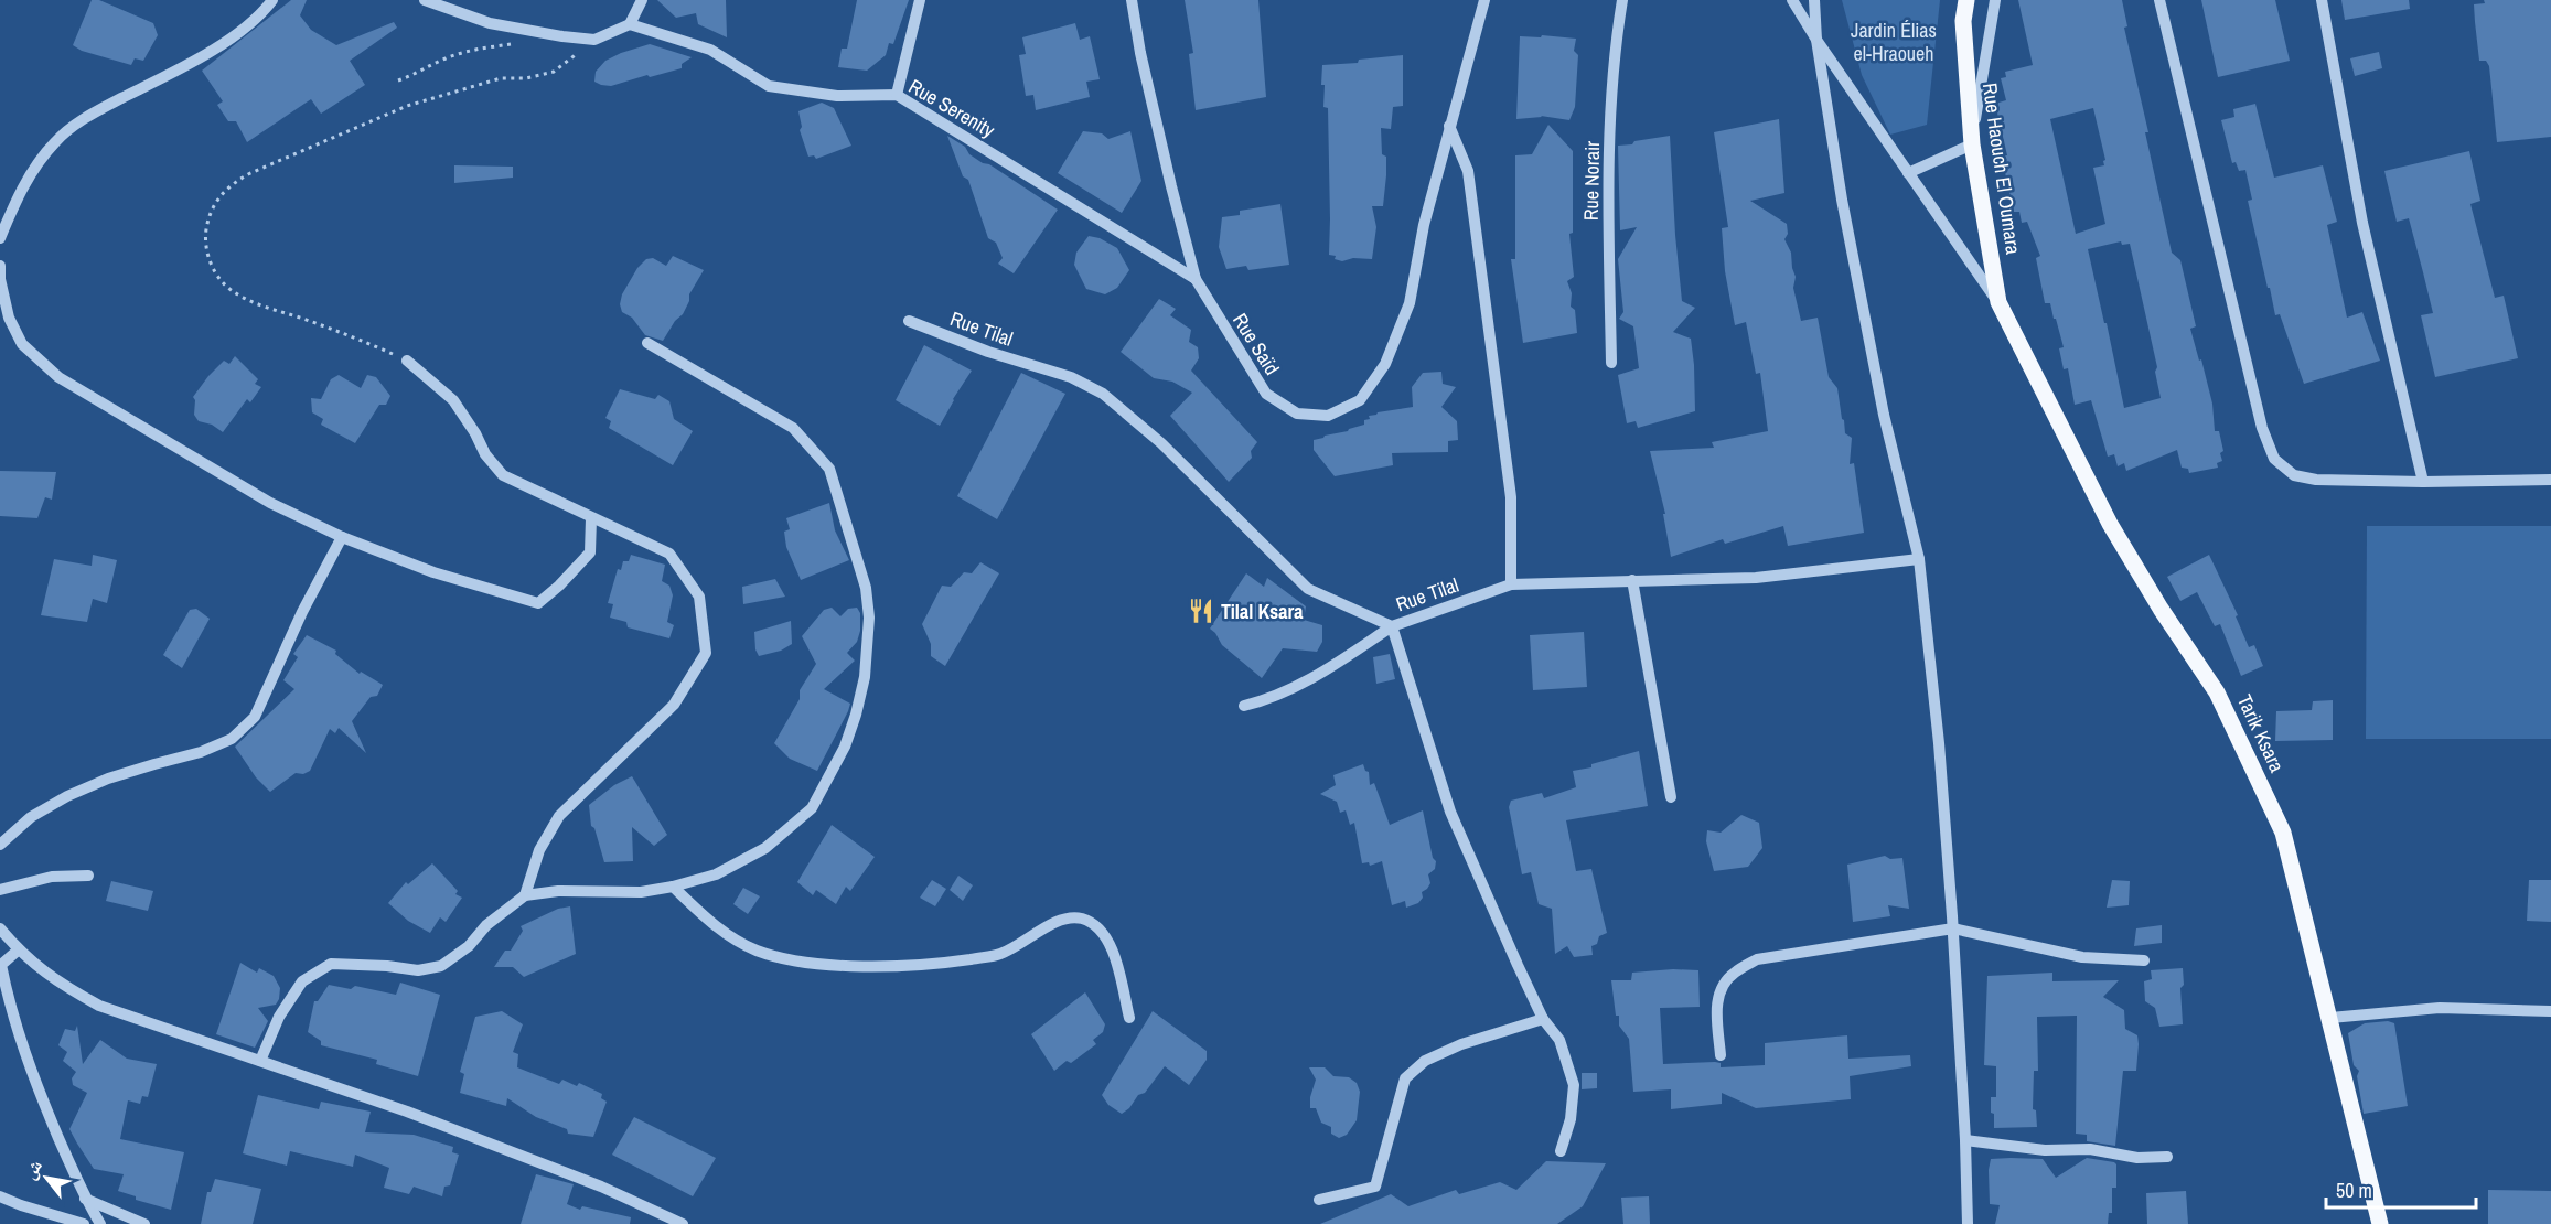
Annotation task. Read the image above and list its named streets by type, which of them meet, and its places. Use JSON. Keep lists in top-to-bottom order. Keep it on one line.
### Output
{"streets":{"main road":["Rue Haouch El Oumara","Tarik Ksara"],"street":["Rue Serenity","Rue Norair","Rue Tilal","Rue Saïd"]},"crossings":[["Rue Serenity","Rue Saïd"],["Rue Haouch El Oumara","Tarik Ksara"]],"parks":["Jardin Élias el-Hraoueh"],"places":{"restaurant":["Tilal Ksara"]},"scale_bar":"50 m","north":"top left"}
